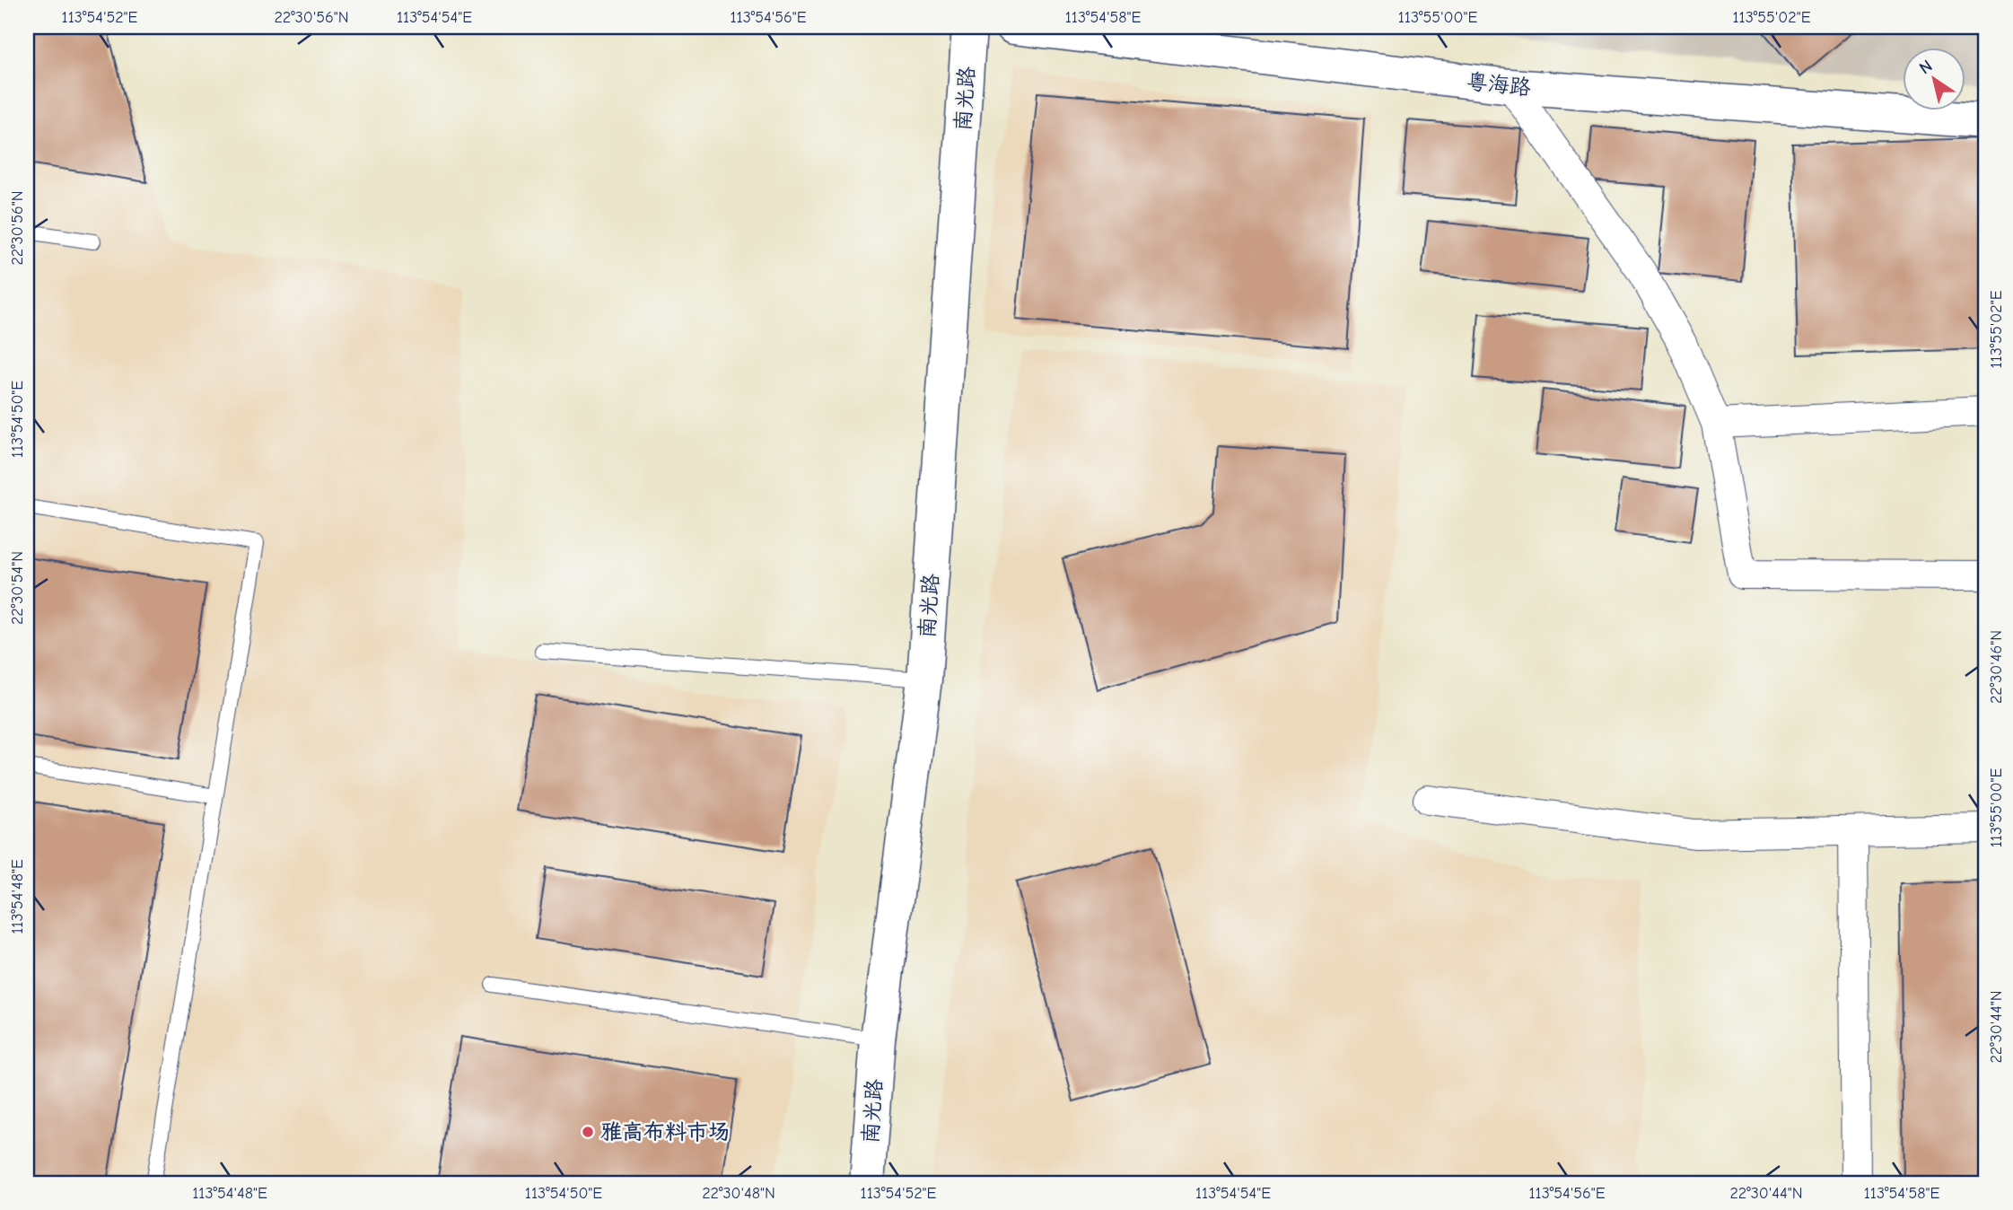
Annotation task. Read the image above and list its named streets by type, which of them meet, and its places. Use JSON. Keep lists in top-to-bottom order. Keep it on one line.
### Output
{"streets":{"main road":["粤海路","南光路"]},"places":["雅高布料市场"],"north":"top left","coordinates":["113°54'52\"E","22°30'56\"N","113°54'54\"E","113°54'56\"E","113°54'58\"E","113°55'00\"E","113°55'02\"E","113°54'50\"E","22°30'54\"N","22°30'46\"N","113°54'48\"E","22°30'44\"N","22°30'48\"N"]}
